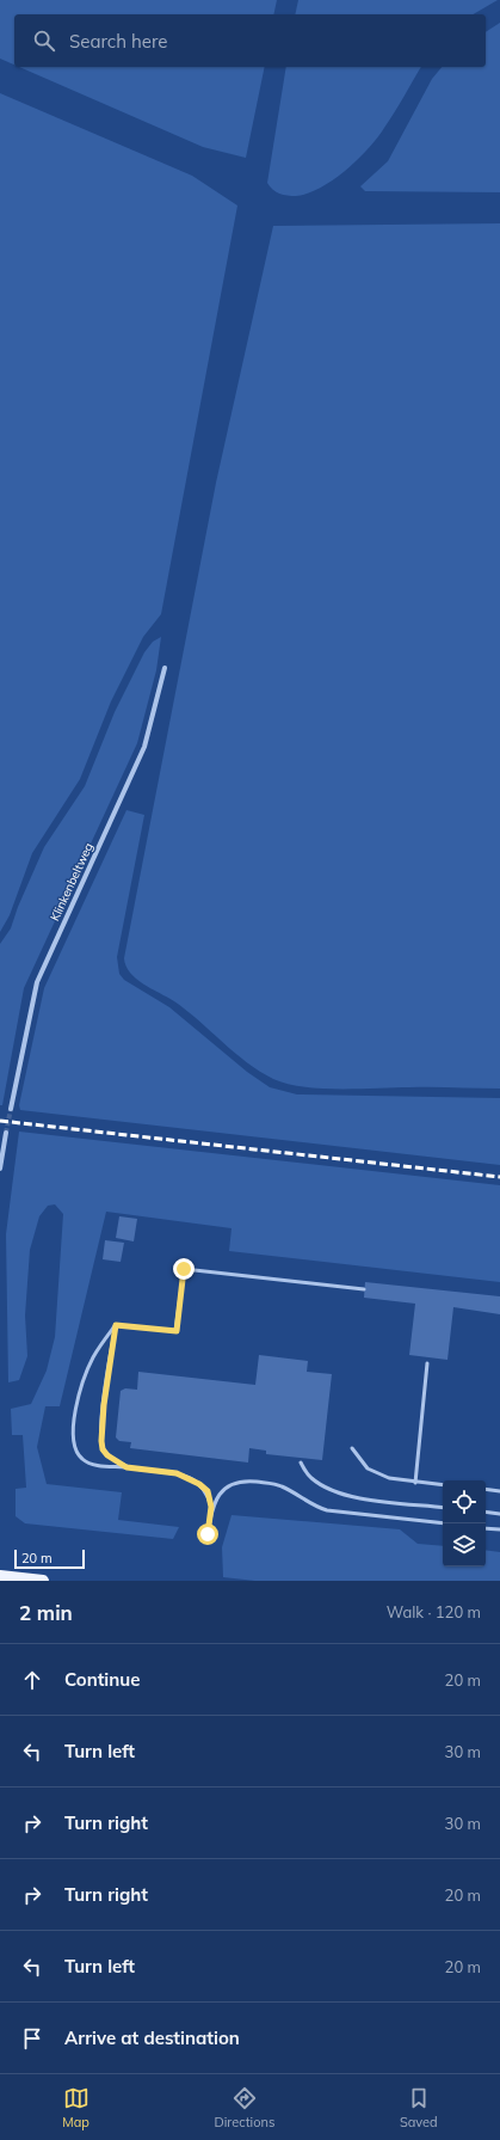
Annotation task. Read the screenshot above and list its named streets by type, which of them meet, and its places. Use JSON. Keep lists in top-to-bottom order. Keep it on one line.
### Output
{"streets":{"street":["Klinkenbeltweg"]},"scale_bar":"20 m","page":{"search":"Search here","scale":"20 m","heading":["2 min","Walk · 120 m"],"list":[["Continue","20 m"],["Turn left","30 m"],["Turn right","30 m"],["Turn right","20 m"],["Turn left","20 m"],"Arrive at destination"],"nav":["Map","Directions","Saved"]}}
